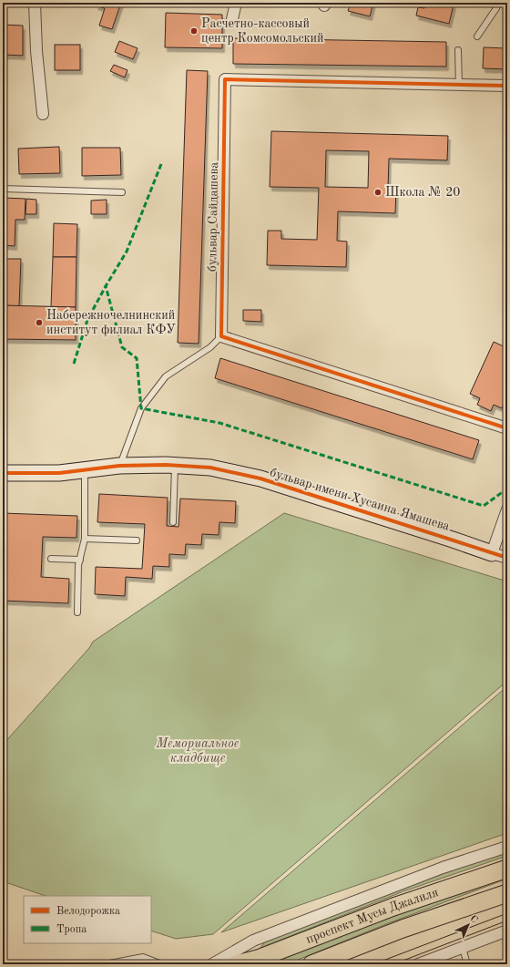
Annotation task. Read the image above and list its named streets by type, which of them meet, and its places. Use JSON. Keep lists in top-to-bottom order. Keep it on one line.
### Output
{"streets":{"main road":["проспект Мусы Джалиля"],"street":["бульвар Сайдашева","бульвар имени Хусаина Ямашева"]},"parks":["Мемориальное кладбище"],"places":["Расчетно-кассовый центр Комсомольский","Школа № 20","Набережночелнинский институт филиал КФУ"],"legend":["Велодорожка","Тропа"],"north":"top right"}
